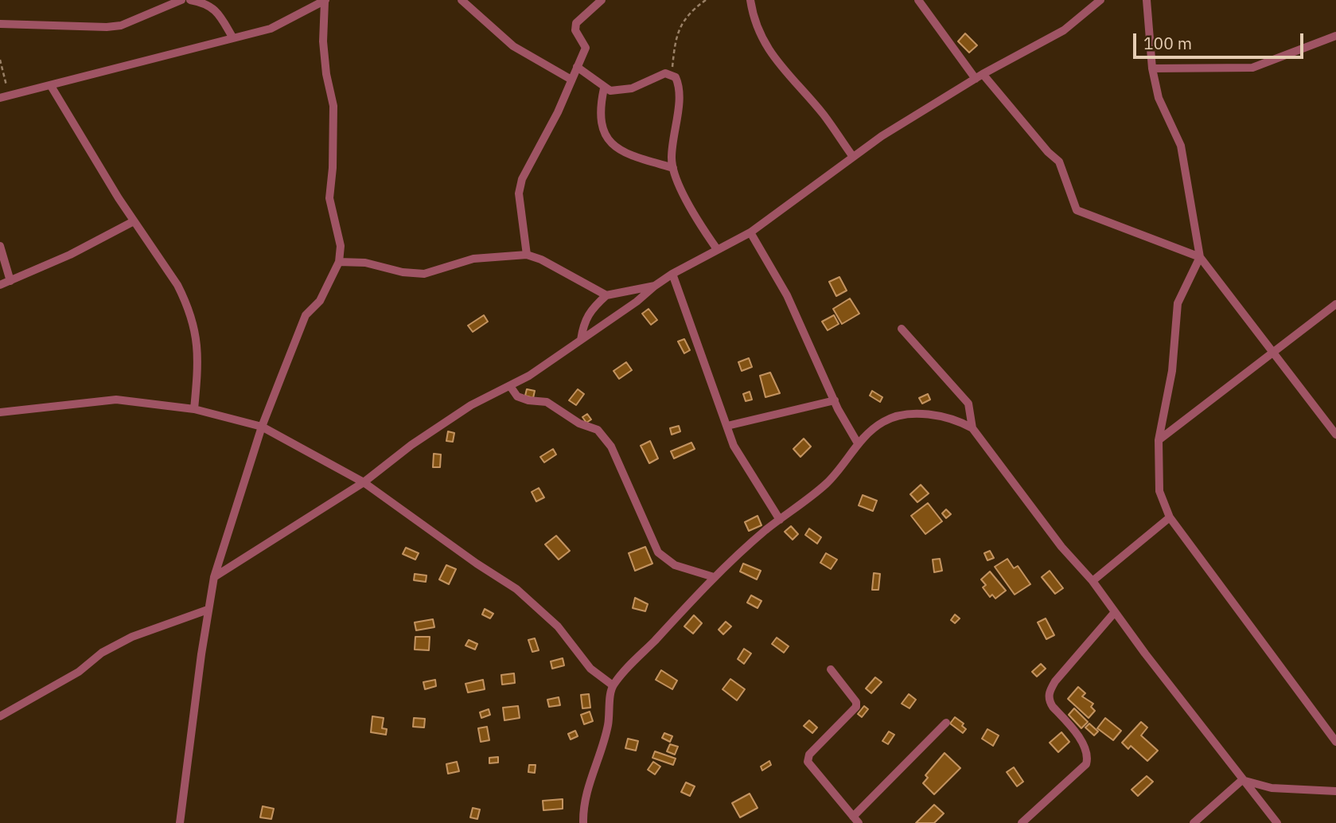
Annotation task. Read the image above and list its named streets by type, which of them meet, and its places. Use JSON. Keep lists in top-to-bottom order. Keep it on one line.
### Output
{"scale_bar":"100 m"}
